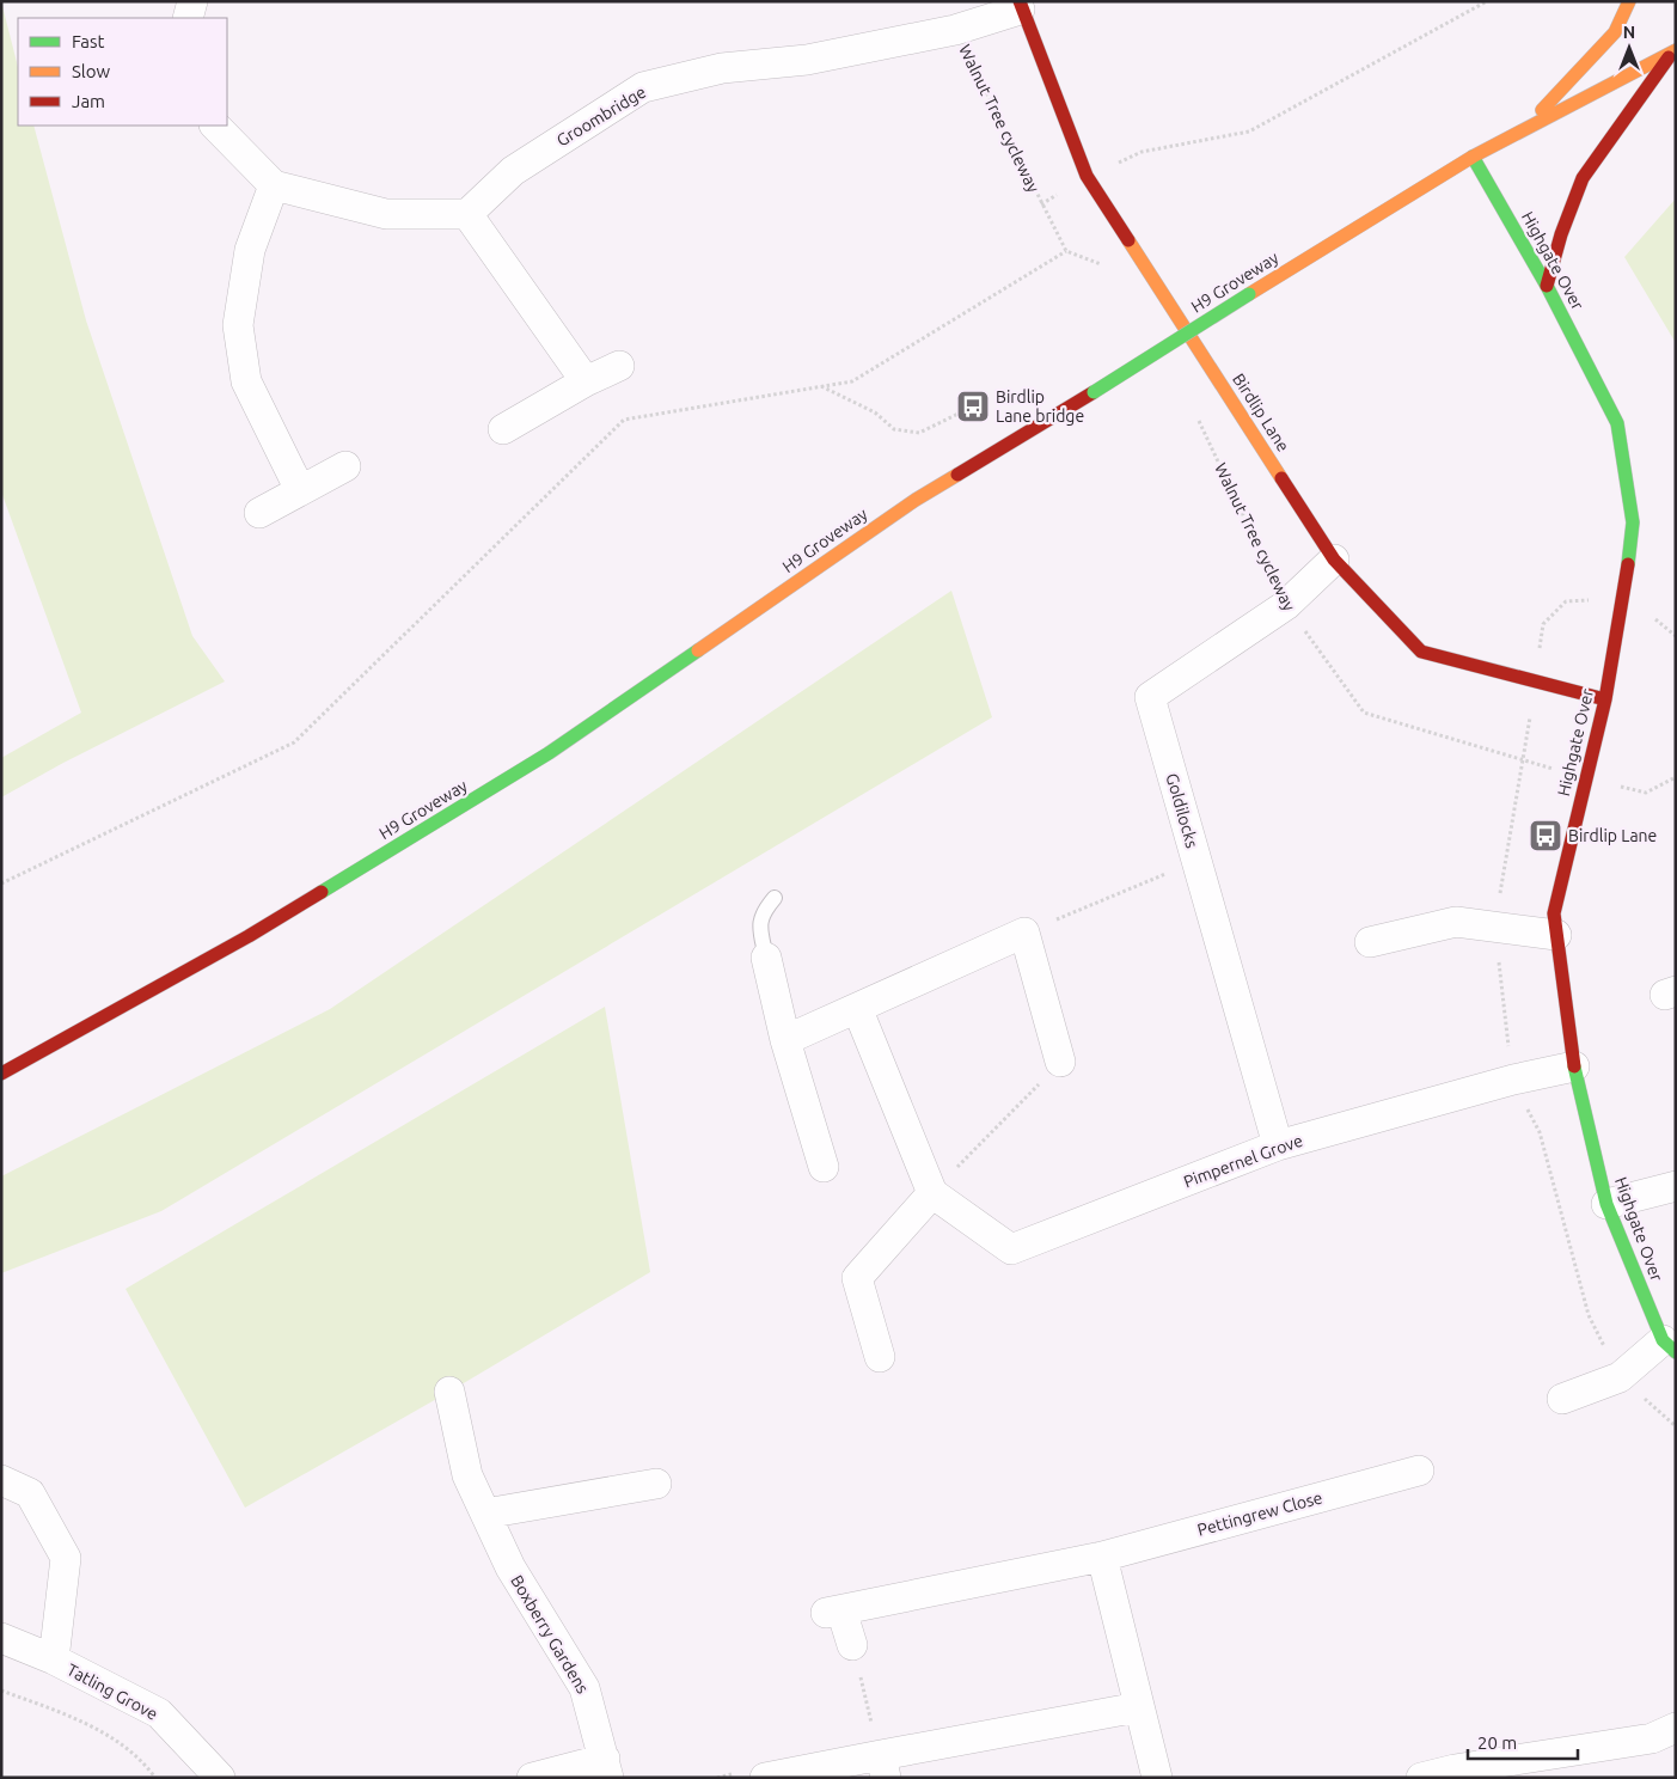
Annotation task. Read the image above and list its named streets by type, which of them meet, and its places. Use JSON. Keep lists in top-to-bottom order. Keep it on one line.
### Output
{"streets":{"street":["Groombridge","Highgate Over","H9 Groveway","Birdlip Lane","Goldilocks","Pimpernel Grove","Pettingrew Close","Boxberry Gardens","Tatling Grove"],"path":["Walnut Tree cycleway"]},"crossings":[["Groombridge","Walnut Tree cycleway"],["Groombridge","Birdlip Lane"],["Walnut Tree cycleway","Highgate Over"],["Walnut Tree cycleway","Birdlip Lane"],["Walnut Tree cycleway","Goldilocks"],["Highgate Over","H9 Groveway"],["Highgate Over","Birdlip Lane"],["Highgate Over","Pimpernel Grove"],["Birdlip Lane","Goldilocks"],["Goldilocks","Pimpernel Grove"]],"places":{"bus stop":["Birdlip Lane bridge","Birdlip Lane"]},"legend":["Fast","Slow","Jam"],"scale_bar":"20 m","north":"top"}
